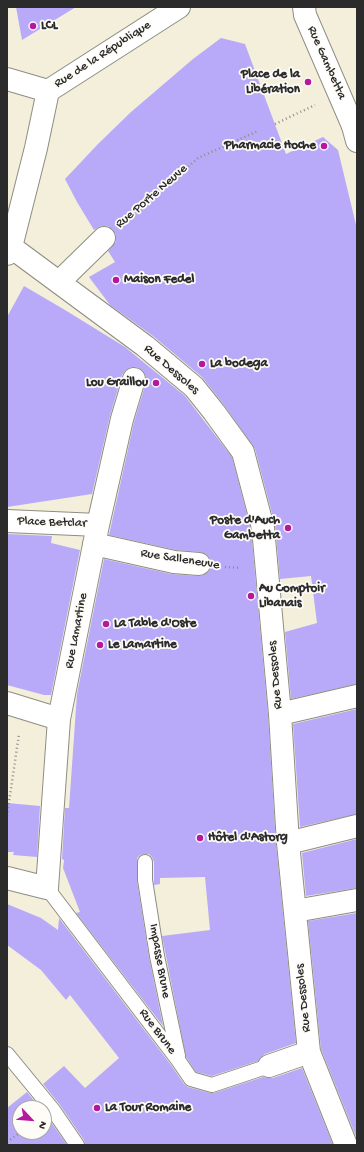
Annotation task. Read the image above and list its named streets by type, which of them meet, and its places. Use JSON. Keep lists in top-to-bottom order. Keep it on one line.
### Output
{"streets":{"street":["Rue de la République","Rue Gambetta","Rue Porte Neuve","Rue Dessoles","Place Betclar","Rue Salleneuve","Rue Lamartine","Rue Brune"],"lane":["Impasse Brune"]},"crossings":[["Rue Porte Neuve","Rue Dessoles"],["Rue Dessoles","Rue Salleneuve"],["Rue Dessoles","Rue Brune"],["Place Betclar","Rue Salleneuve"],["Place Betclar","Rue Lamartine"],["Rue Salleneuve","Rue Lamartine"],["Rue Lamartine","Rue Brune"],["Impasse Brune","Rue Brune"]],"places":["LCL","Place de la Libération","Pharmacie Hoche","Maison Fedel","La bodega","Lou Graillou","Poste d'Auch Gambetta","Au Comptoir Libanais","La Table d'Oste","Le Lamartine","Hôtel d'Astorg","La Tour Romaine"],"north":"bottom right"}
